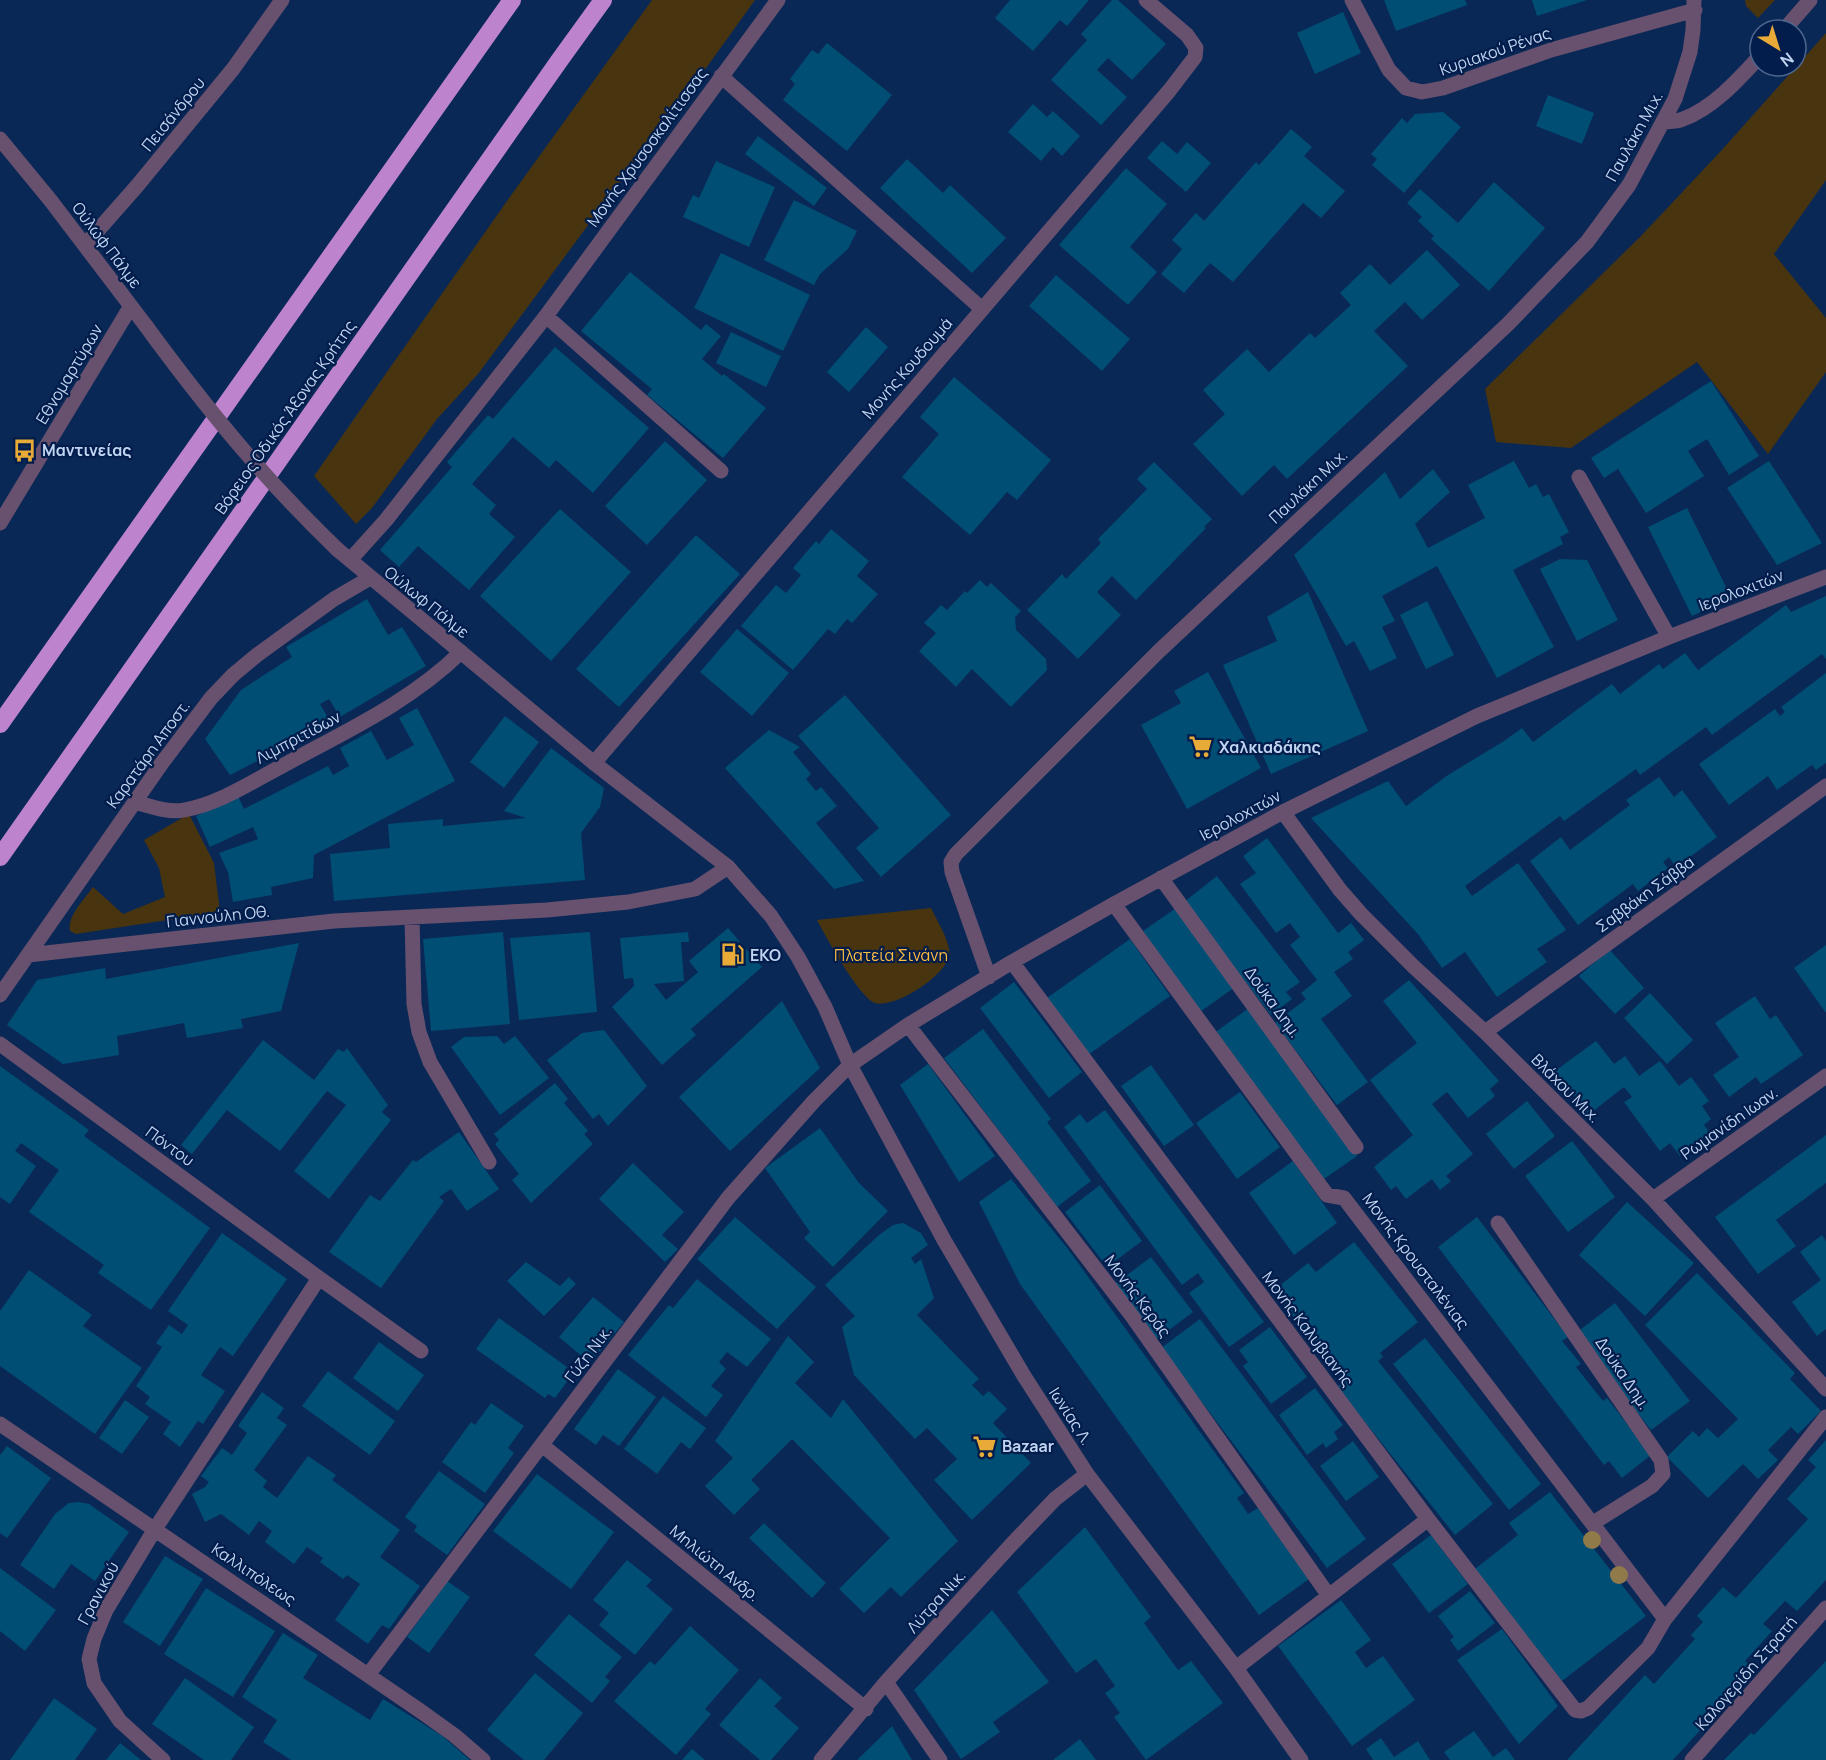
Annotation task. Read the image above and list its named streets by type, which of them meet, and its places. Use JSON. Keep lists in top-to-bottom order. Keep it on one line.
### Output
{"streets":{"highway":["Βόρειος Οδικός Άξονας Κρήτης"],"street":["Κυριακού Ρένας","Πεισάνδρου","Παυλάκη Μιχ.","Μονής Χρυσοσκαλίτισσας","Ούλωφ Πάλμε","Μονής Κουδουμά","Εθνομαρτύρων","Ιερολοχιτών","Λιμπριτίδων","Καρατάρη Αποστ.","Σαββάκη Σάββα","Γιαννούλη Οθ.","Δούκα Δημ.","Βλάχου Μιχ.","Ρωμανίδη Ιωαν.","Πόντου","Μονής Κρουσταλένιας","Μονής Κεράς","Μονής Καλυβιανής","Γύζη Νικ.","Ιωνίας Λ.","Μηλιώτη Ανδρ.","Καλλιπόλεως","Γρανικού","Λύτρα Νικ.","Καλογερίδη Στρατή"]},"crossings":[["Κυριακού Ρένας","Παυλάκη Μιχ."],["Πεισάνδρου","Ούλωφ Πάλμε"],["Παυλάκη Μιχ.","Ιερολοχιτών"],["Μονής Χρυσοσκαλίτισσας","Ούλωφ Πάλμε"],["Ούλωφ Πάλμε","Μονής Κουδουμά"],["Ούλωφ Πάλμε","Εθνομαρτύρων"],["Ούλωφ Πάλμε","Ιερολοχιτών"],["Ούλωφ Πάλμε","Λιμπριτίδων"],["Ούλωφ Πάλμε","Καρατάρη Αποστ."],["Ούλωφ Πάλμε","Γιαννούλη Οθ."],["Ούλωφ Πάλμε","Γύζη Νικ."],["Ούλωφ Πάλμε","Ιωνίας Λ."],["Ιερολοχιτών","Δούκα Δημ."],["Ιερολοχιτών","Βλάχου Μιχ."],["Ιερολοχιτών","Μονής Κρουσταλένιας"],["Ιερολοχιτών","Μονής Κεράς"],["Ιερολοχιτών","Μονής Καλυβιανής"],["Ιερολοχιτών","Γύζη Νικ."],["Ιερολοχιτών","Ιωνίας Λ."],["Λιμπριτίδων","Καρατάρη Αποστ."],["Καρατάρη Αποστ.","Γιαννούλη Οθ."],["Σαββάκη Σάββα","Βλάχου Μιχ."],["Δούκα Δημ.","Μονής Κρουσταλένιας"],["Βλάχου Μιχ.","Ρωμανίδη Ιωαν."],["Μονής Κρουσταλένιας","Μονής Καλυβιανής"],["Γύζη Νικ.","Ιωνίας Λ."],["Γύζη Νικ.","Μηλιώτη Ανδρ."],["Γύζη Νικ.","Καλλιπόλεως"],["Ιωνίας Λ.","Λύτρα Νικ."],["Μηλιώτη Ανδρ.","Λύτρα Νικ."],["Καλλιπόλεως","Γρανικού"]],"parks":["Πλατεία Σινάνη"],"places":{"bus stop":["Μαντινείας"],"supermarket":["Χαλκιαδάκης","Bazaar"],"fuel station":["EKO"]},"north":"bottom right"}
